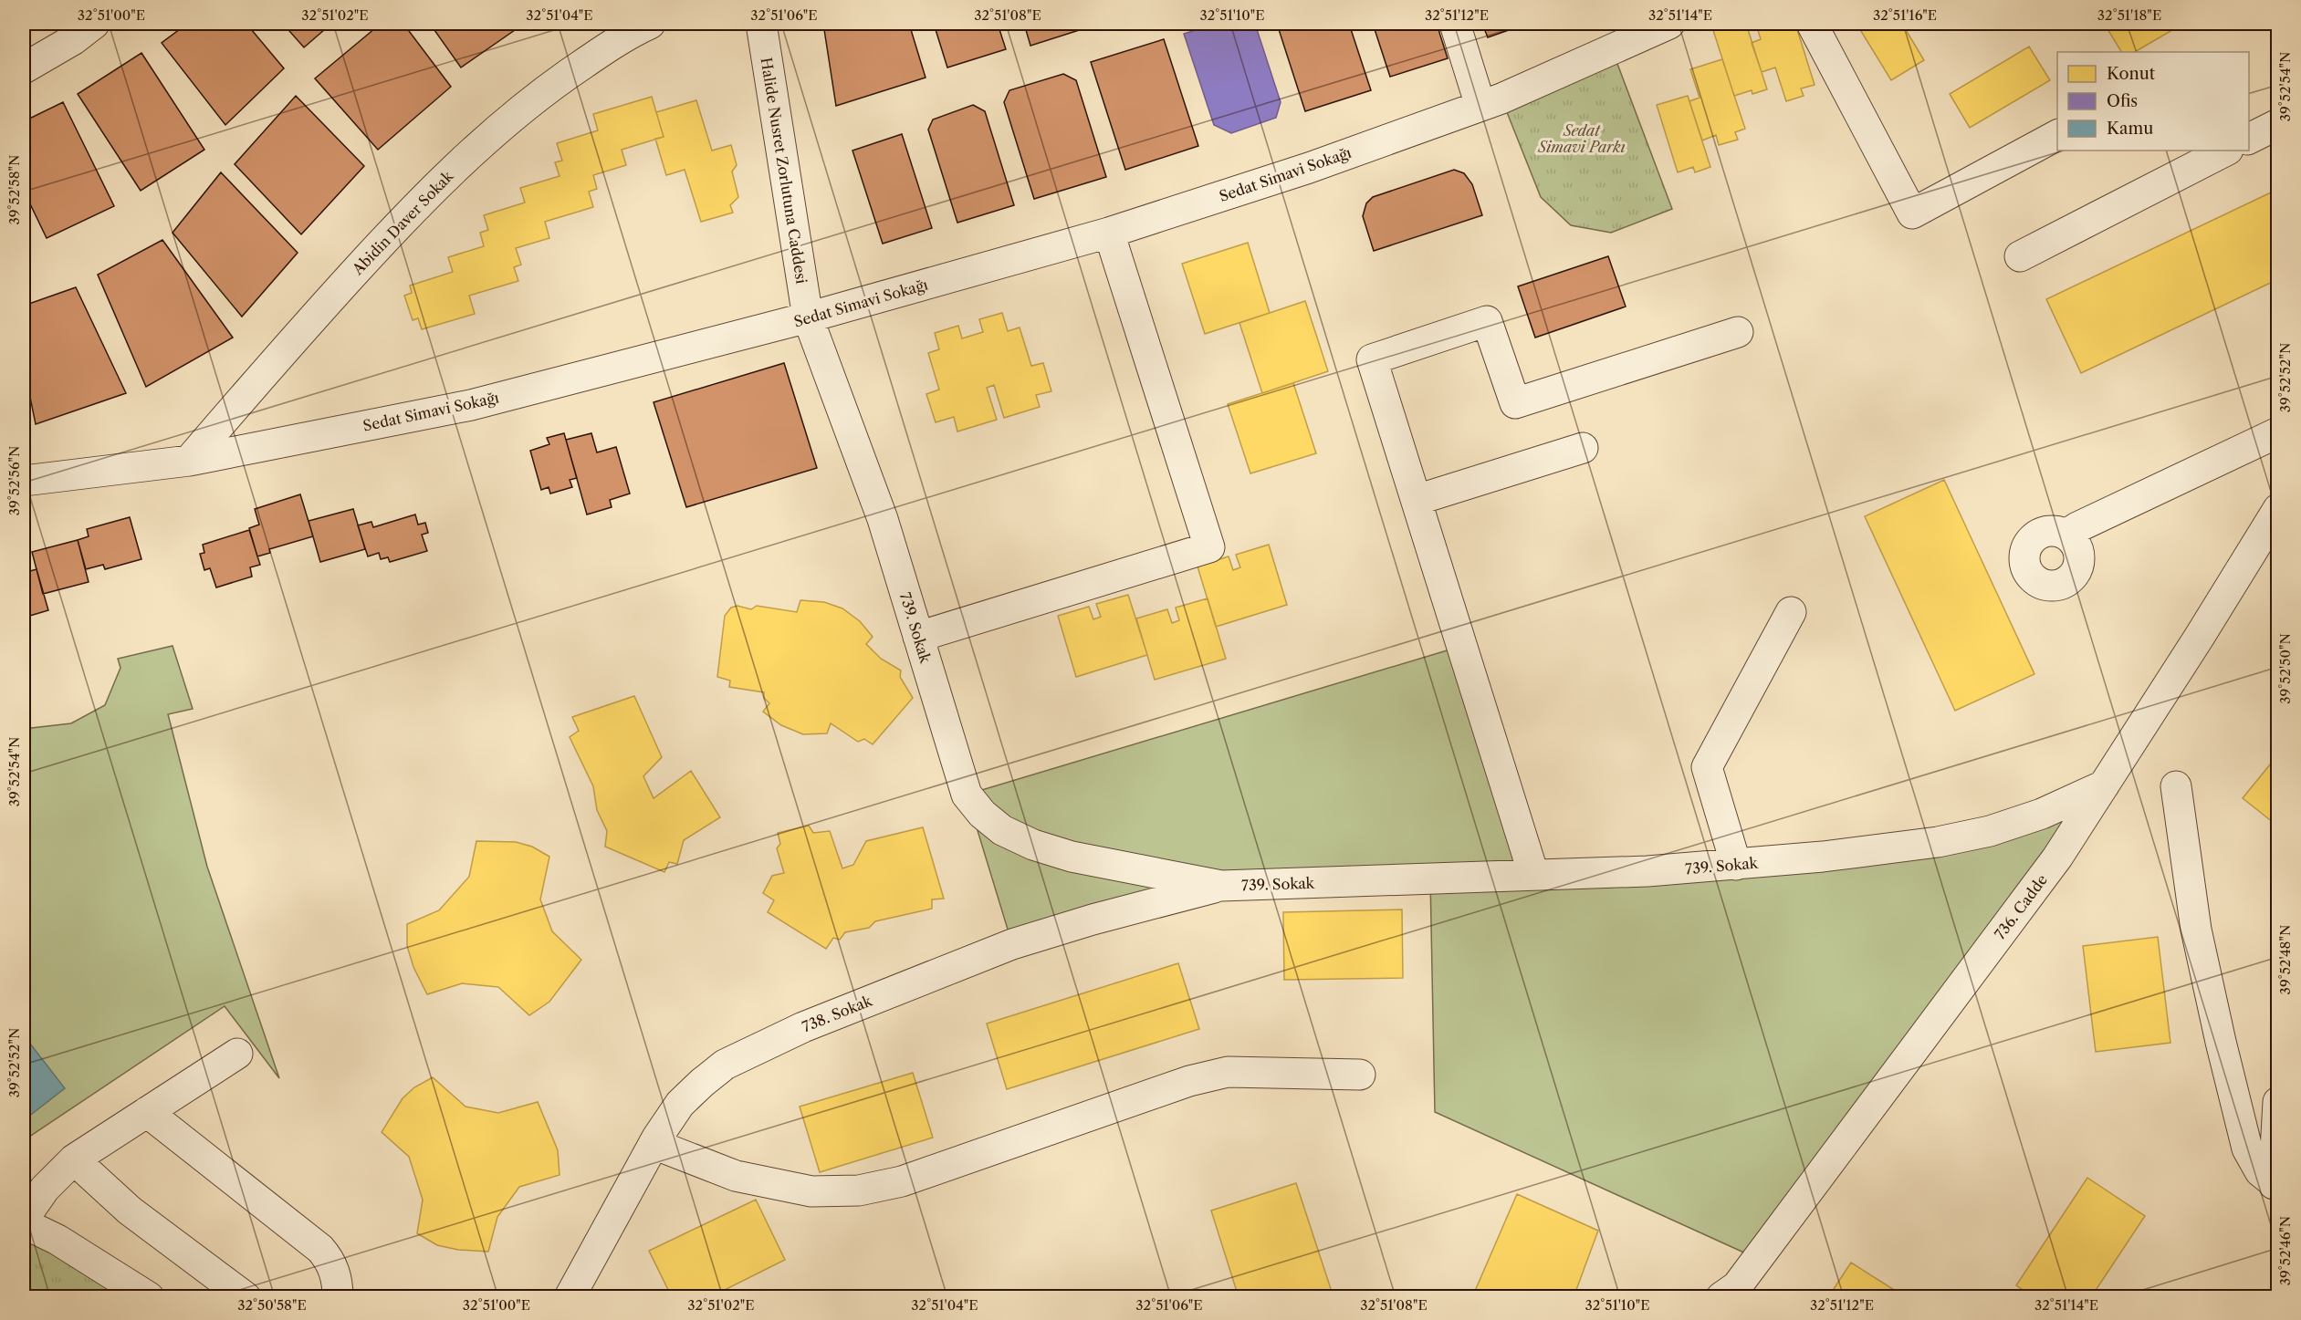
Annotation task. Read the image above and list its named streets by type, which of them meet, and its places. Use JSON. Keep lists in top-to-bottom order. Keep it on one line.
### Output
{"streets":{"street":["Halide Nusret Zorlutuna Caddesi","Sedat Simavi Sokağı","Abidin Daver Sokak","739. Sokak","736. Cadde","738. Sokak"]},"crossings":[["Halide Nusret Zorlutuna Caddesi","Sedat Simavi Sokağı"],["Halide Nusret Zorlutuna Caddesi","739. Sokak"],["Sedat Simavi Sokağı","Abidin Daver Sokak"],["Sedat Simavi Sokağı","739. Sokak"],["739. Sokak","736. Cadde"],["739. Sokak","738. Sokak"]],"parks":["Sedat Simavi Parkı"],"legend":["Konut","Ofis","Kamu"],"coordinates":["32°51'00\"E","32°51'02\"E","32°51'04\"E","32°51'06\"E","32°51'08\"E","32°51'10\"E","32°51'12\"E","32°51'14\"E","32°51'16\"E","32°51'18\"E","39°52'54\"N","39°52'58\"N","39°52'52\"N","39°52'56\"N","39°52'50\"N","39°52'48\"N","39°52'46\"N","32°50'58\"E"]}
